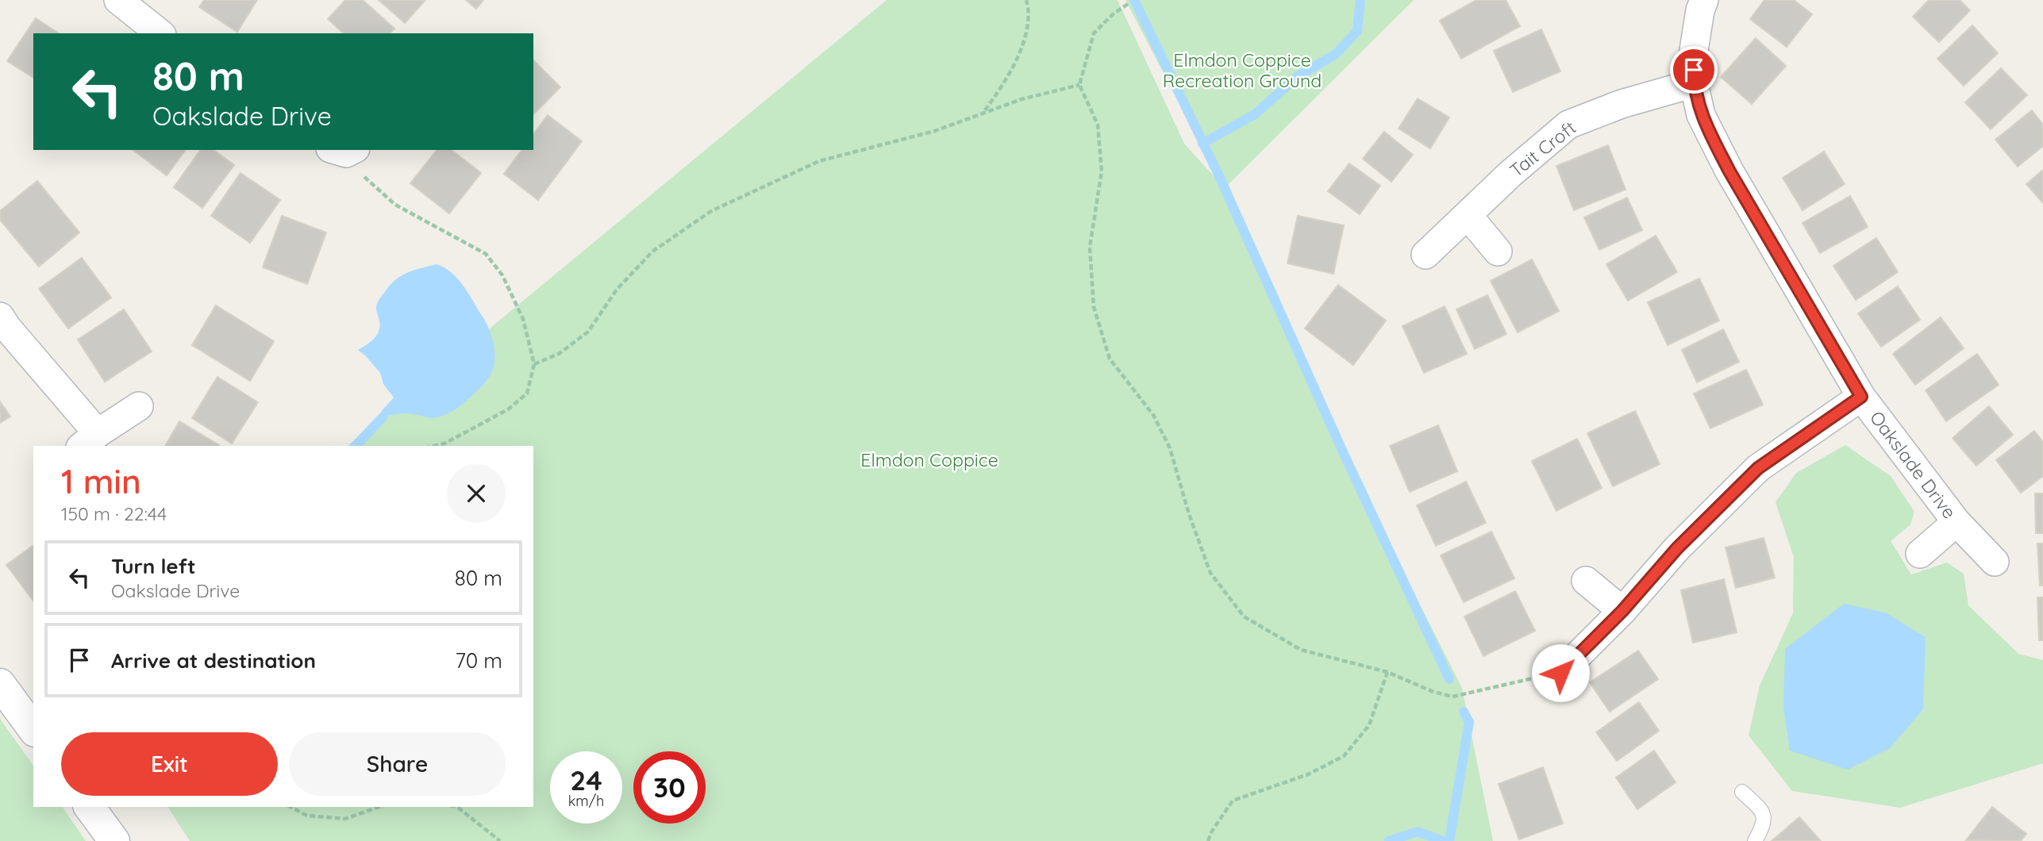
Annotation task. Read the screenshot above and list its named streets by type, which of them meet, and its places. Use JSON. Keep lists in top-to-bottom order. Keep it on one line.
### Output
{"streets":{"street":["Tait Croft","Oakslade Drive"]},"crossings":[["Tait Croft","Oakslade Drive"]],"parks":["Elmdon Coppice Recreation Ground","Elmdon Coppice"],"page":{"turn":["80 m","Oakslade Drive"],"heading":["1 min","150 m · 22:44"],"list":[{"name":"Turn left","note":"Oakslade Drive","value":"80 m"},{"name":"Arrive at destination","value":"70 m"}],"buttons":["Exit","Share"],"speed":"24 km/h","limit":"30"}}
